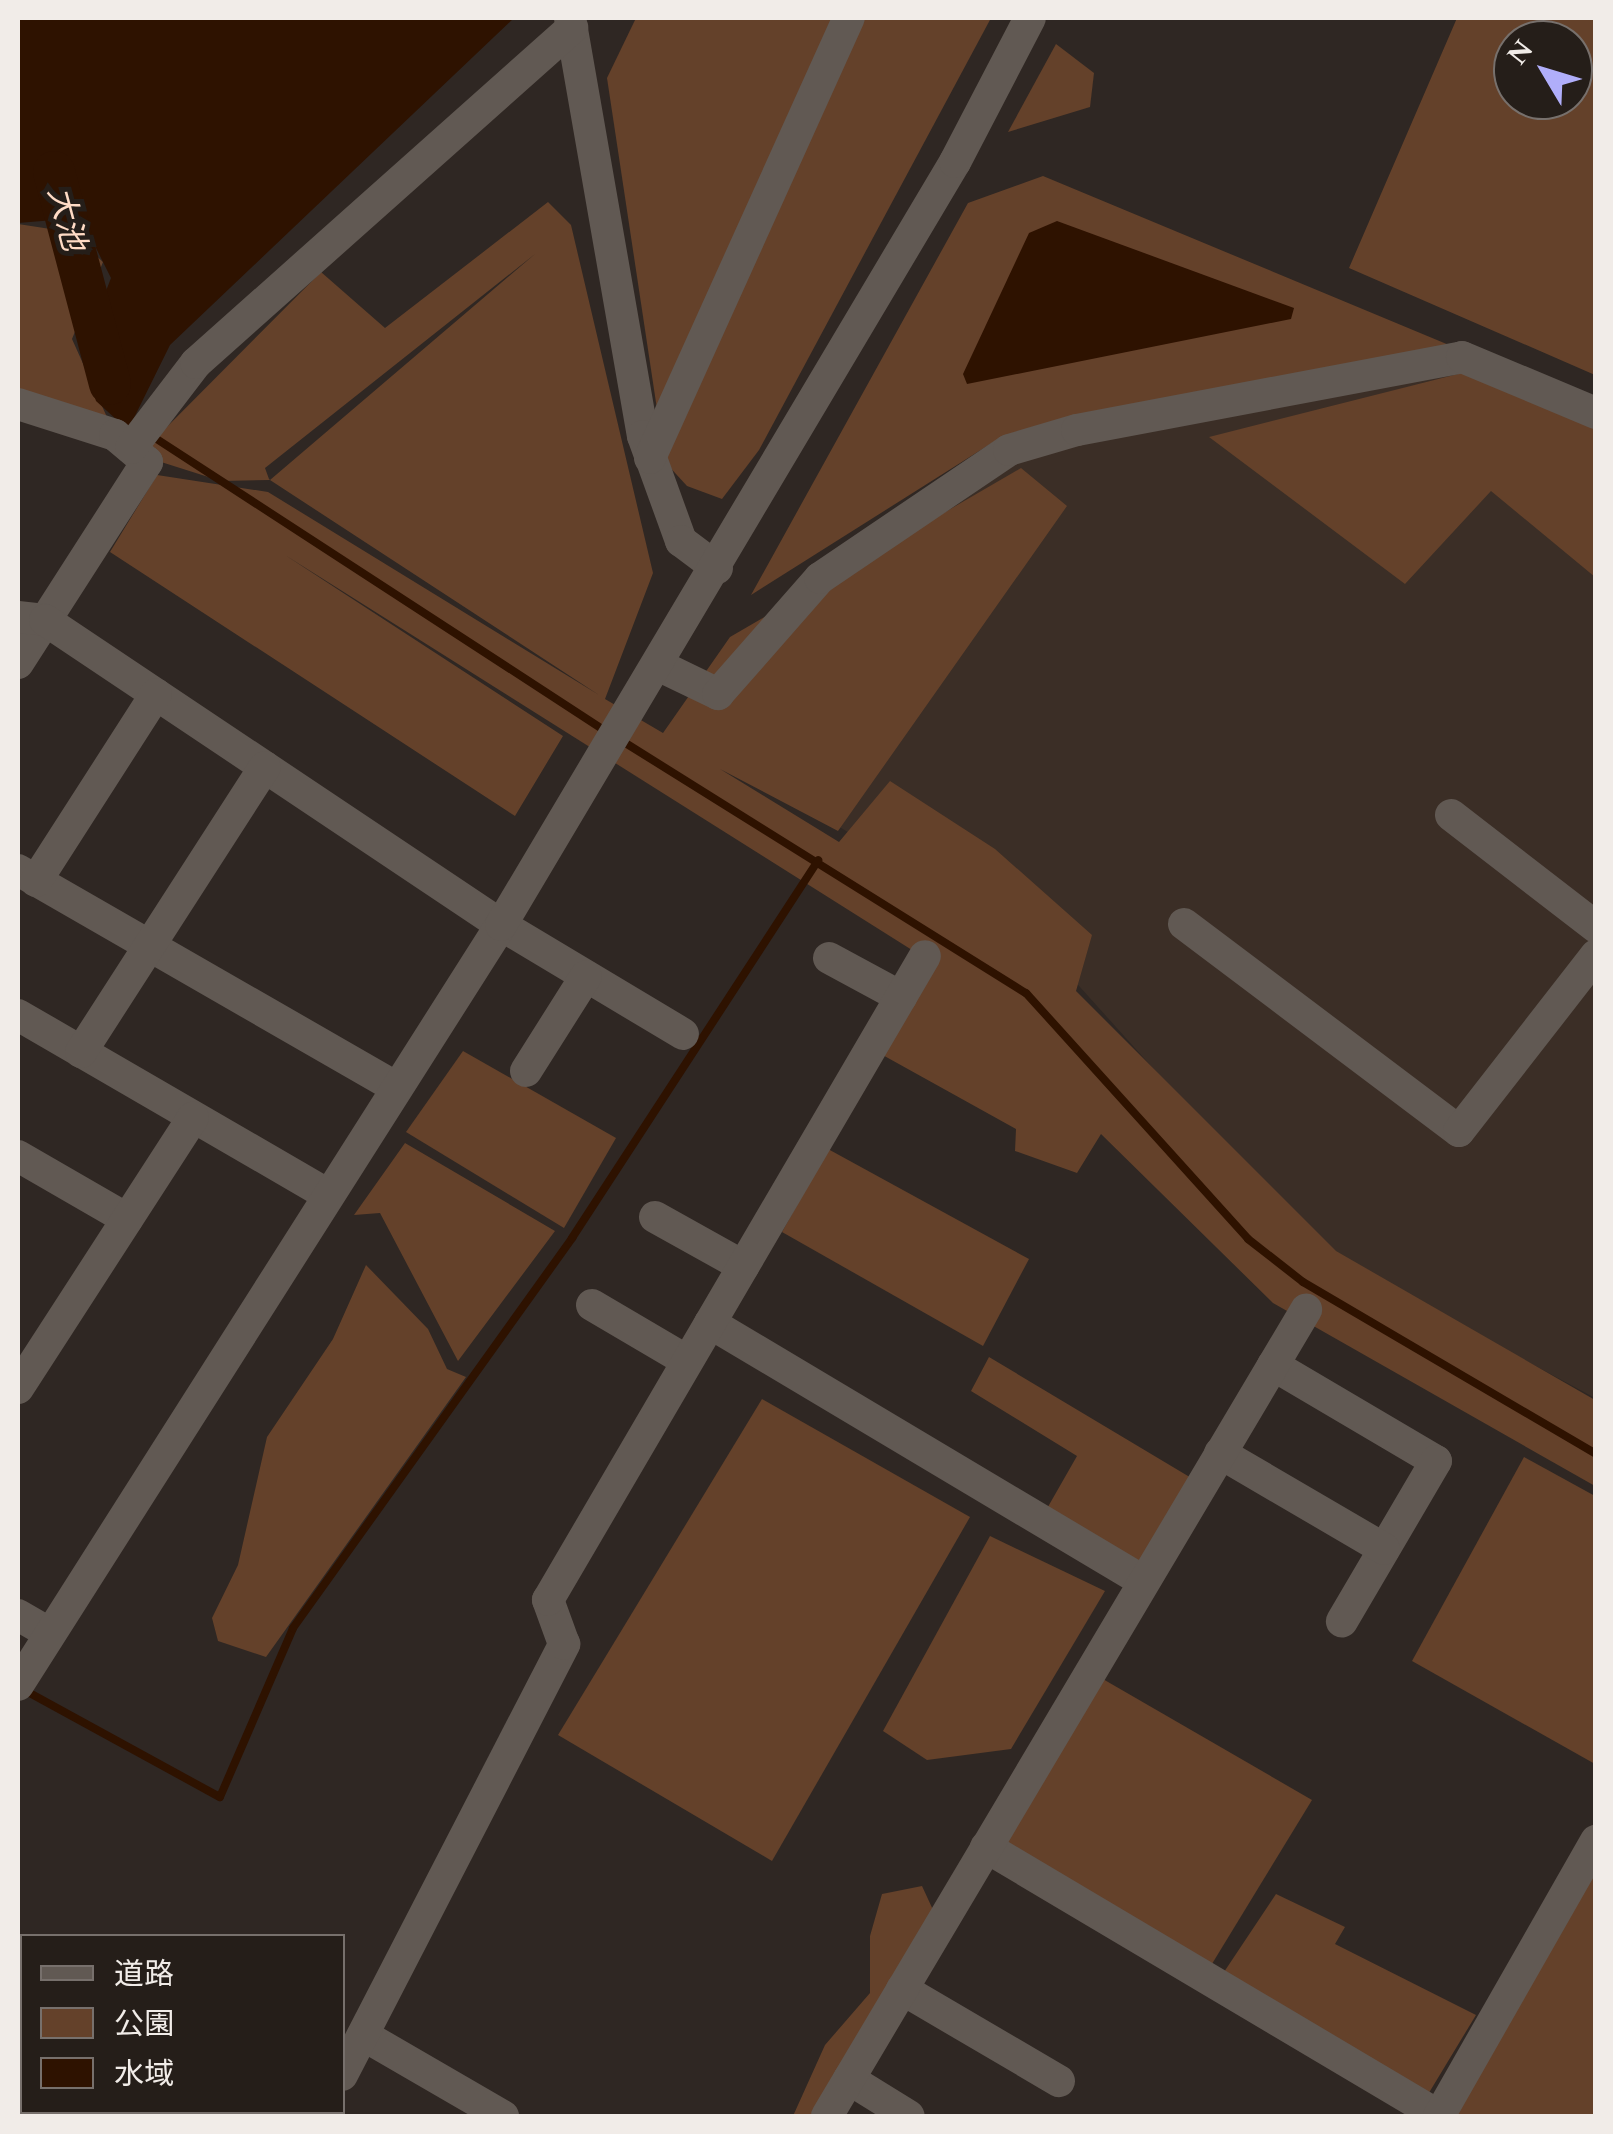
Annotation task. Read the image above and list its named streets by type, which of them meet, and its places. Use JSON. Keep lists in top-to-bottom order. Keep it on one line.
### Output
{"water":["大池"],"legend":["道路","公園","水域"],"north":"top left"}
